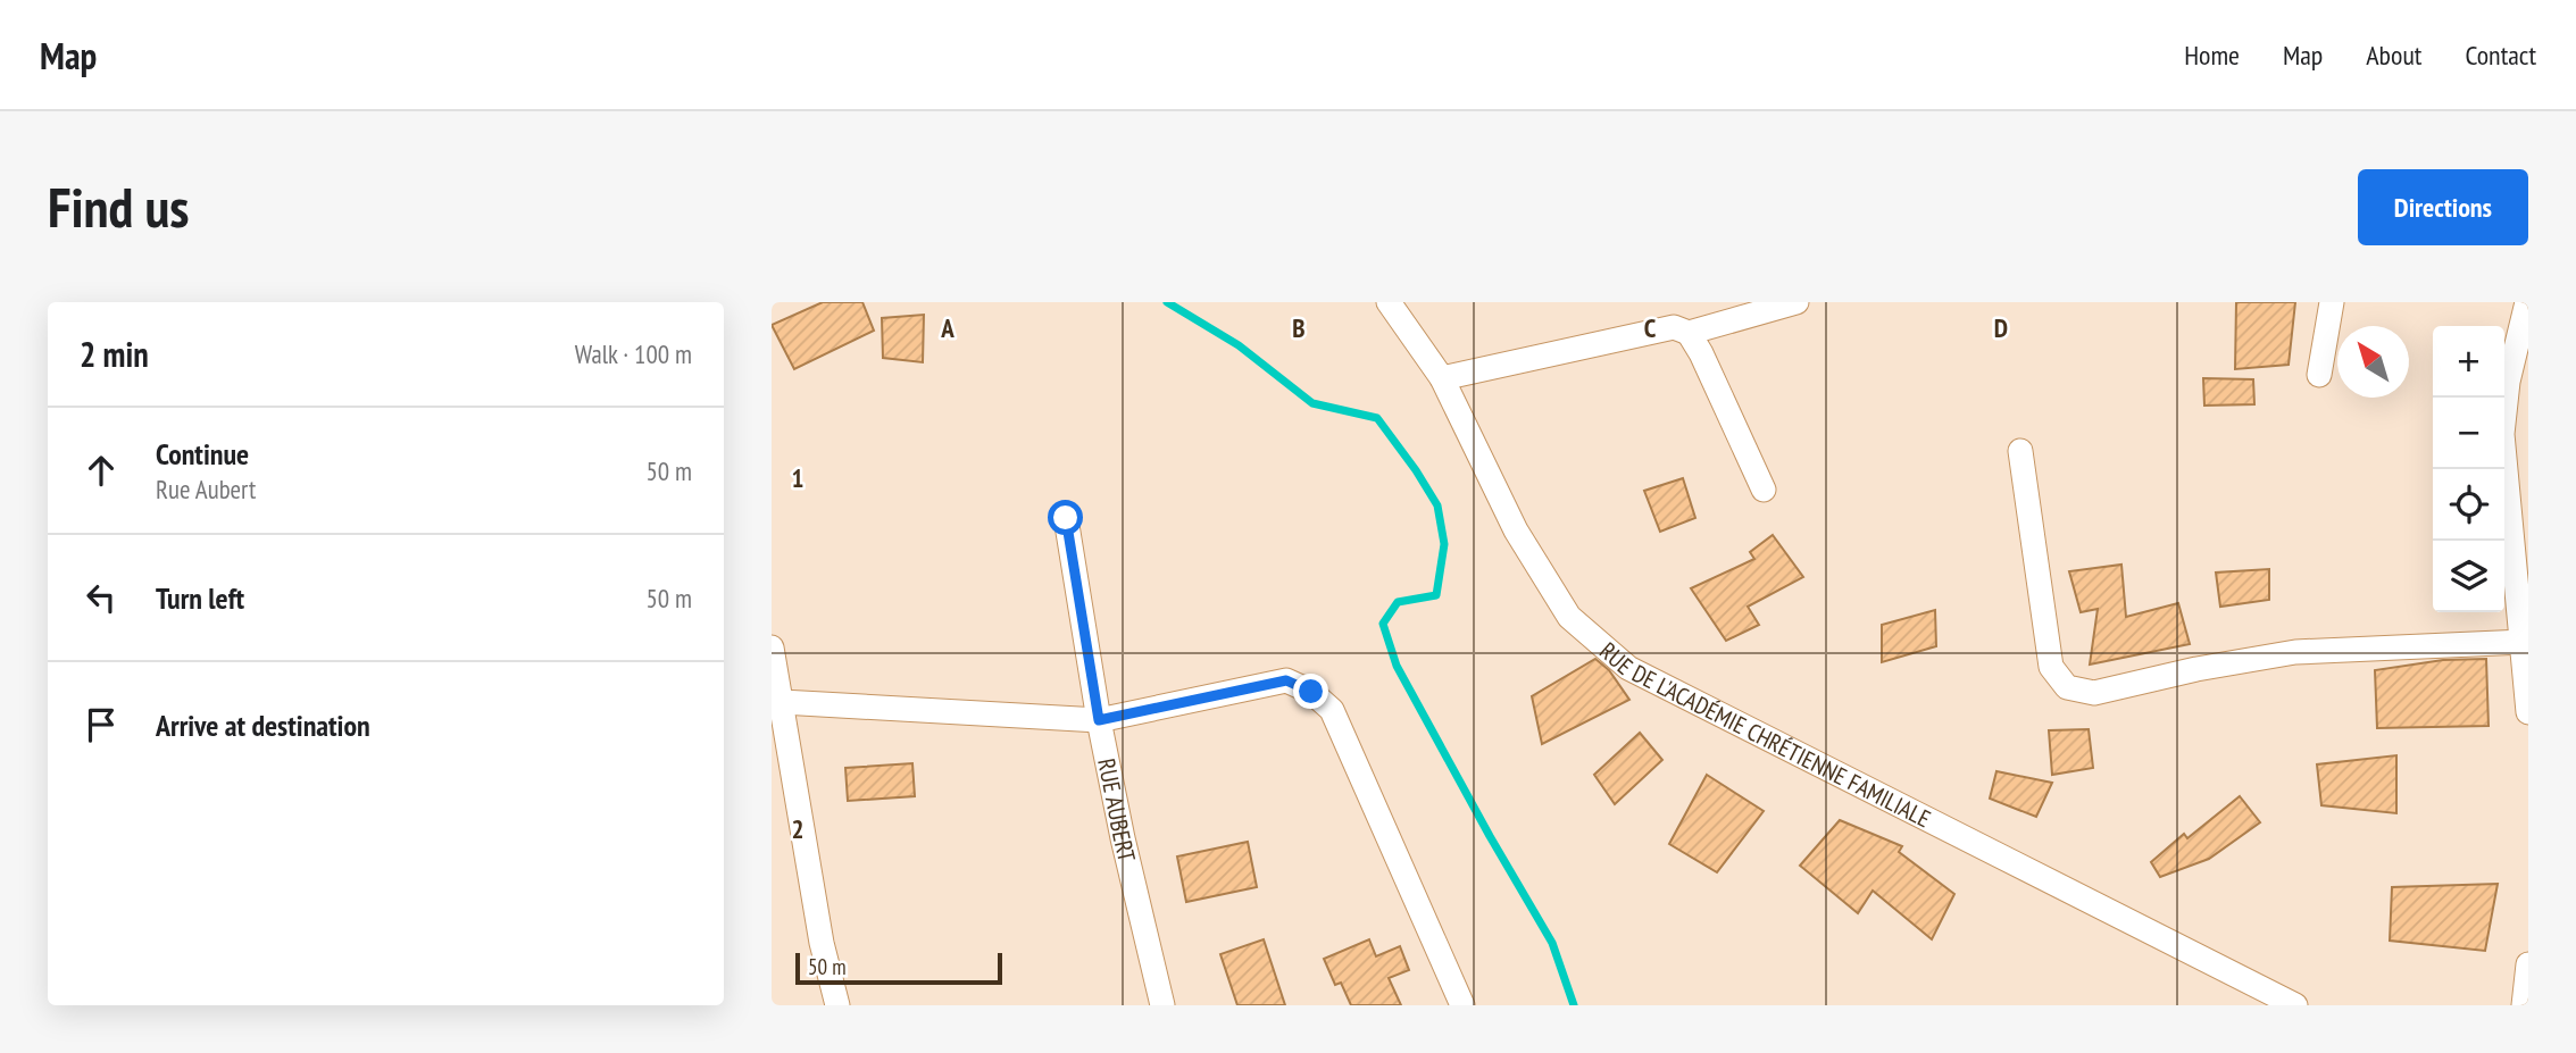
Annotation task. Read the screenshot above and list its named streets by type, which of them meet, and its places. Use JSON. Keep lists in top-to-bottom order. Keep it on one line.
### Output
{"streets":{"street":["RUE DE L'ACADÉMIE CHRÉTIENNE FAMILIALE","RUE AUBERT"]},"scale_bar":"50 m","north":"top left","page":{"header":"Map","nav":["Home","Map","About","Contact"],"buttons":"Directions","title":"Find us","heading":["2 min","Walk · 100 m"],"map_buttons":["+","−"],"list":[["Continue","Rue Aubert","50 m"],["Turn left","50 m"],"Arrive at destination"],"scale":"50 m"},"grid":{"columns":["A","B","C","D"],"rows":["1","2"]}}
